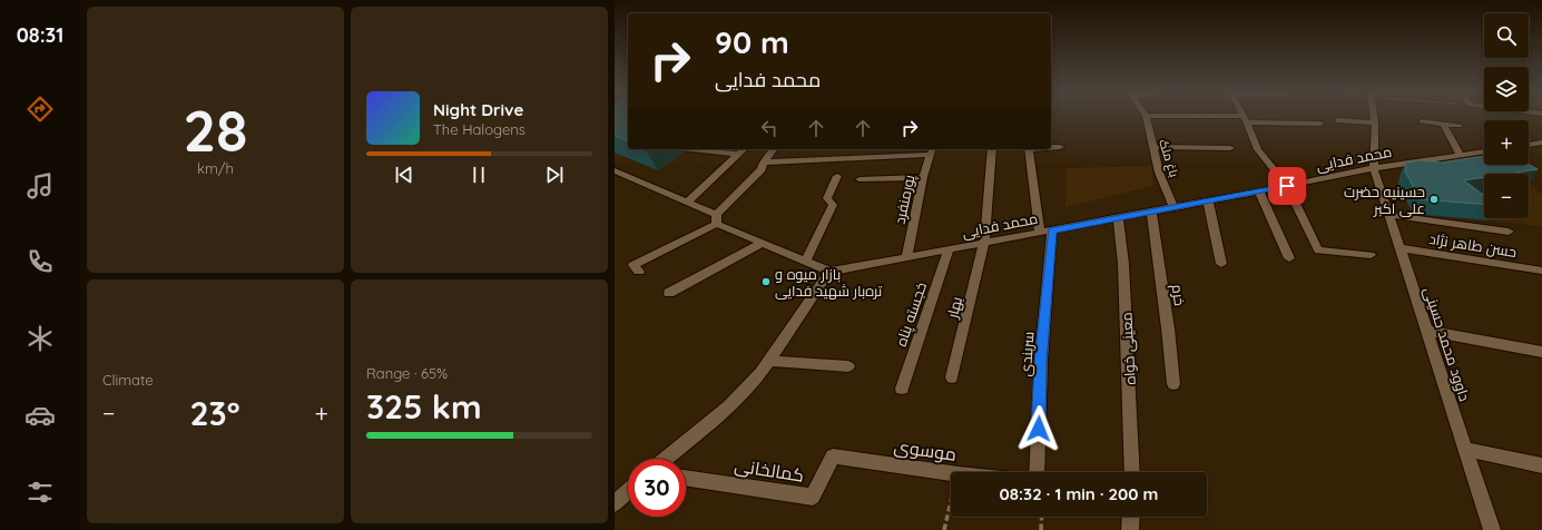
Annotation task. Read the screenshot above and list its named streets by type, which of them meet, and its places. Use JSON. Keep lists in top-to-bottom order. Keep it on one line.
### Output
{"streets":{"street":["باغ ملک","محمد فدایی","پورمنفرد","حسن طاهر نژاد","خرم","بهار","خجسته پناه","داوود محمد حسینی","معینی خواه","سربندی","موسوی","کمالخانی"]},"crossings":[["باغ ملک","محمد فدایی"],["محمد فدایی","پورمنفرد"],["محمد فدایی","خرم"],["محمد فدایی","بهار"],["محمد فدایی","خجسته پناه"],["محمد فدایی","داوود محمد حسینی"],["محمد فدایی","معینی خواه"],["محمد فدایی","سربندی"],["حسن طاهر نژاد","داوود محمد حسینی"],["موسوی","کمالخانی"]],"places":["حسینیه حضرت علی اکبر","بازار میوه و تره‌بار شهید فدایی"],"page":{"tabs":"08:31","tile":[["28","km/h"],"Climate",["Range · 65%","325 km"]],"map_buttons":["+","−"],"turn":["90 m","محمد فدایی"],"song":["Night Drive","The Halogens"],"heat":["−","23°","+"],"limit":"30","trip":"08:32 · 1 min · 200 m"}}
